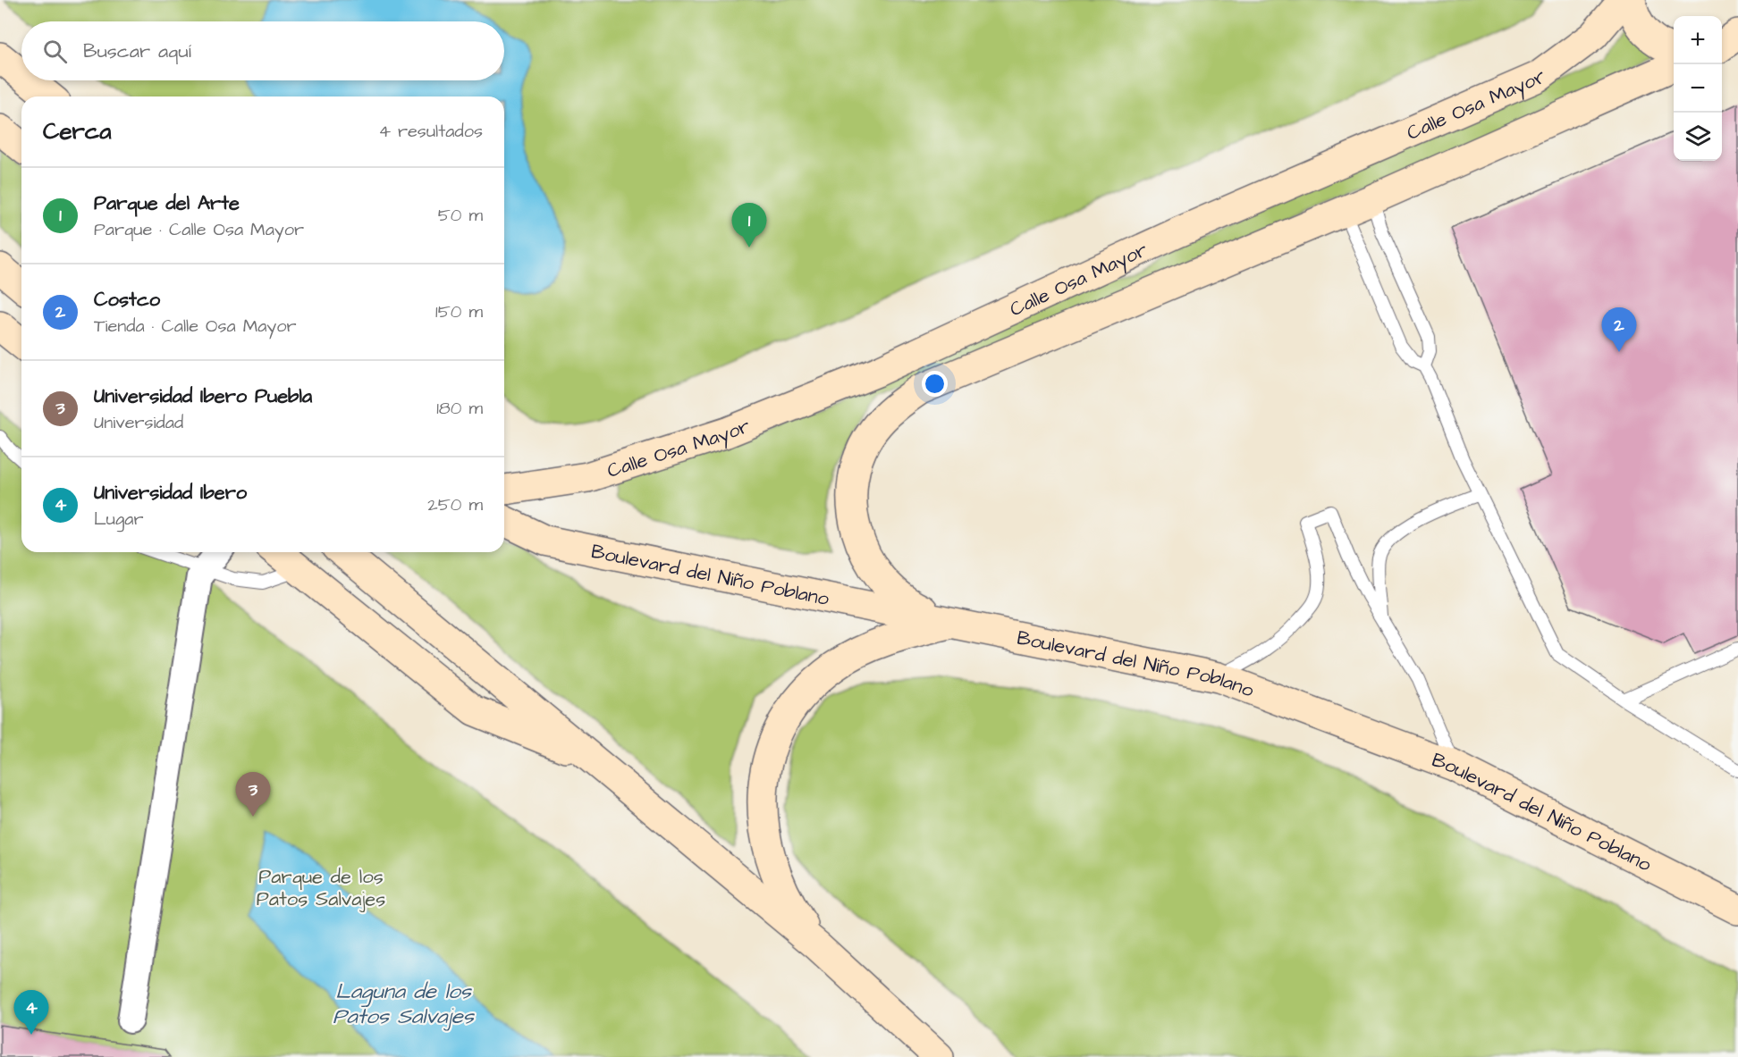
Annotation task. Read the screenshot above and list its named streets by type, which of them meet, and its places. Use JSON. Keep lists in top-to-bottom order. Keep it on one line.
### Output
{"streets":{"street":["Calle Osa Mayor","Boulevard del Niño Poblano"]},"crossings":[["Calle Osa Mayor","Boulevard del Niño Poblano"]],"water":["Laguna de los Patos Salvajes"],"parks":["Parque de los Patos Salvajes"],"page":{"map_buttons":["+","−"],"search":"Buscar aquí","heading":["Cerca","4 resultados"],"list":[{"mark":"1","name":"Parque del Arte","note":"Parque · Calle Osa Mayor","value":"50 m"},{"mark":"2","name":"Costco","note":"Tienda · Calle Osa Mayor","value":"150 m"},{"mark":"3","name":"Universidad Ibero Puebla","note":"Universidad","value":"180 m"},{"mark":"4","name":"Universidad Ibero","note":"Lugar","value":"250 m"}],"pins":["1","2","3","4"]}}
